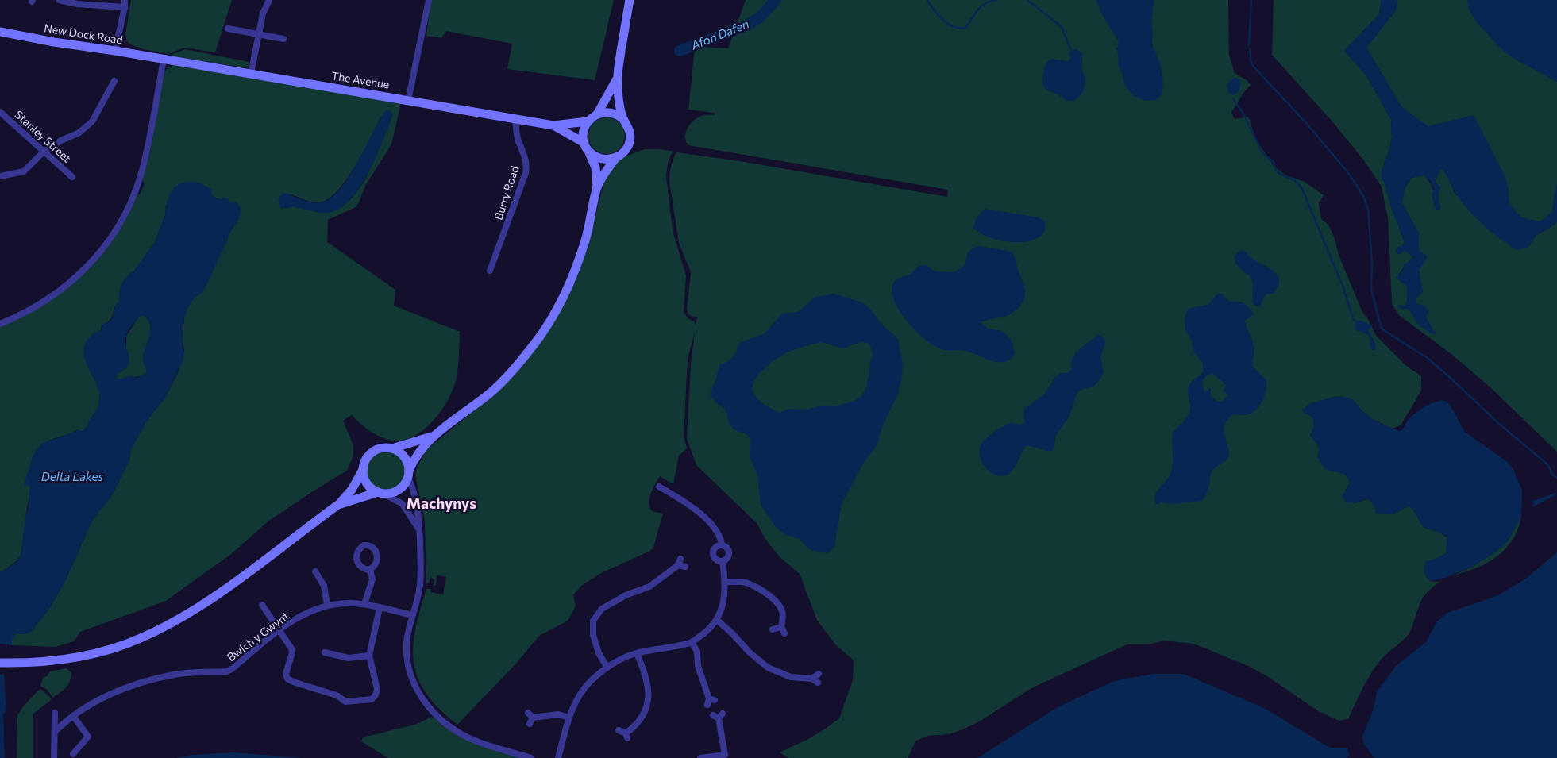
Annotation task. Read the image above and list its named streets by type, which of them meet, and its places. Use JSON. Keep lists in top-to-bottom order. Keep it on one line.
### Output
{"streets":{"main road":["New Dock Road","The Avenue"],"street":["Stanley Street","Burry Road","Bwlch y Gwynt"]},"crossings":[["New Dock Road","The Avenue"],["The Avenue","Burry Road"]],"districts":["Machynys"],"water":["Afon Dafen","Delta Lakes"]}
